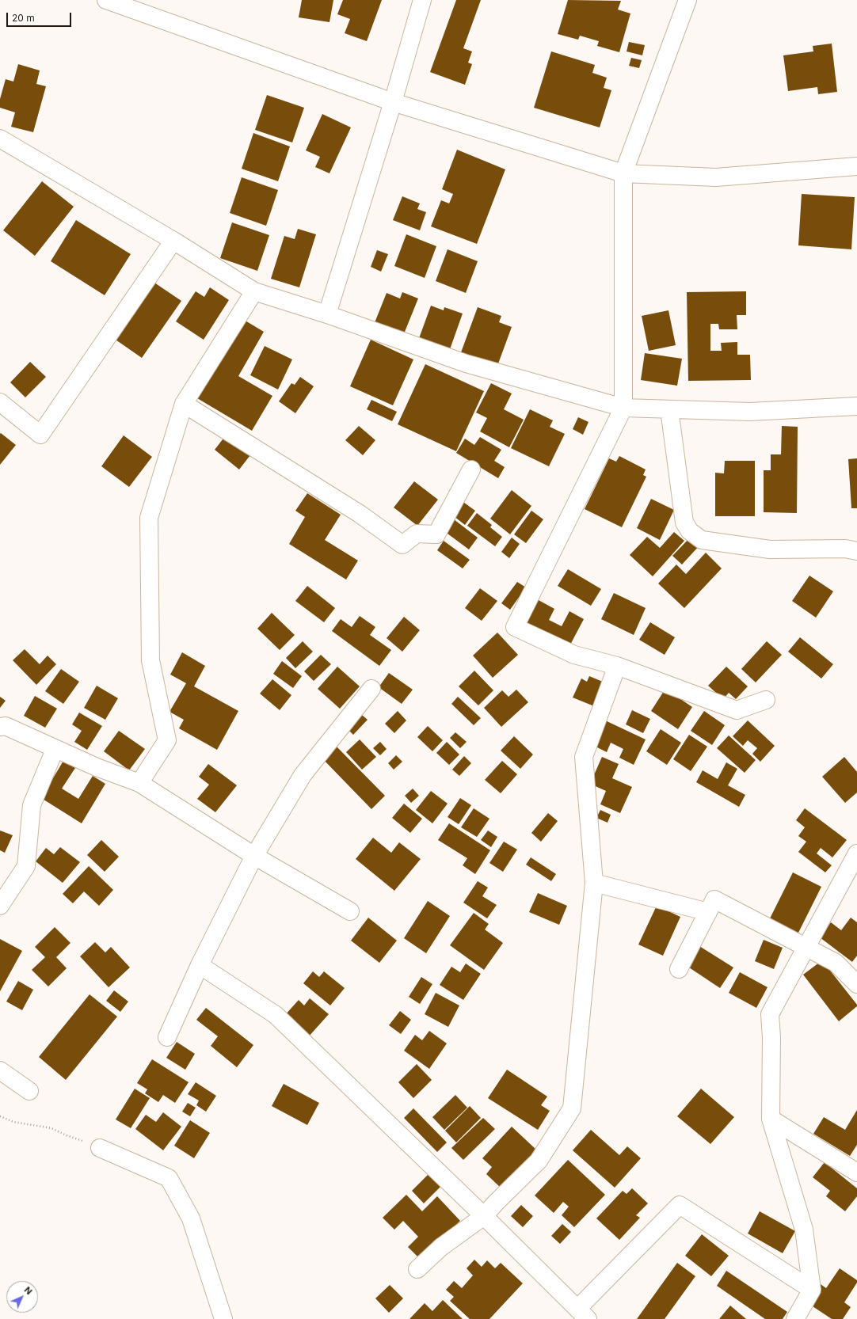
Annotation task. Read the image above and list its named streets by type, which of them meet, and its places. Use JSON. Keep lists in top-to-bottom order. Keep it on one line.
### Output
{"scale_bar":"20 m","north":"top right"}
